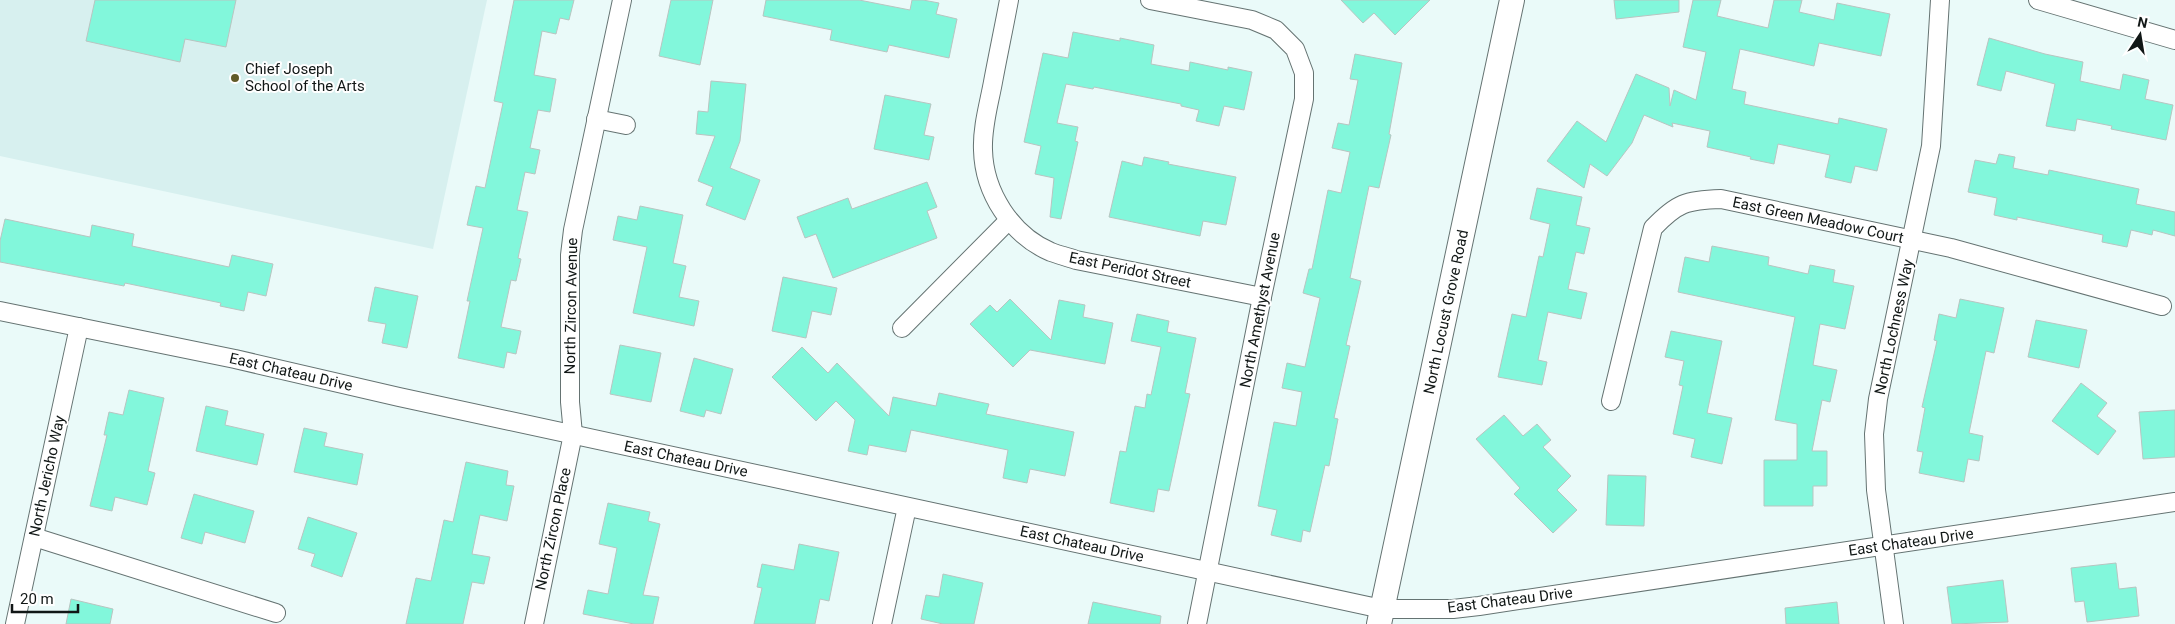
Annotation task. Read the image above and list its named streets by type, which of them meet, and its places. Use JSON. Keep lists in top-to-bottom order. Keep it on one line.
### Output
{"streets":{"main road":["North Locust Grove Road"],"street":["East Green Meadow Court","East Peridot Street","North Zircon Avenue","North Amethyst Avenue","North Lochness Way","East Chateau Drive","North Jericho Way","North Zircon Place"]},"crossings":[["East Green Meadow Court","North Lochness Way"],["East Peridot Street","North Amethyst Avenue"],["North Zircon Avenue","East Chateau Drive"],["North Zircon Avenue","North Zircon Place"],["North Amethyst Avenue","East Chateau Drive"],["North Locust Grove Road","East Chateau Drive"],["North Lochness Way","East Chateau Drive"],["East Chateau Drive","North Jericho Way"],["East Chateau Drive","North Zircon Place"]],"places":["Chief Joseph School of the Arts"],"scale_bar":"20 m","north":"top"}
